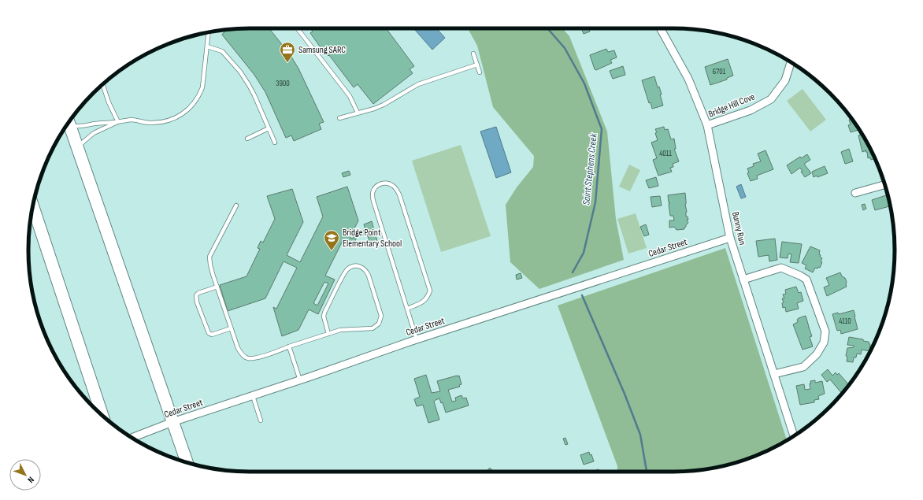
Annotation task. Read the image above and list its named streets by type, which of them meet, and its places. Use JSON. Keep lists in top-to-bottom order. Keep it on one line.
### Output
{"streets":{"street":["Bridge Hill Cove","Bunny Run","Cedar Street"]},"crossings":[["Bridge Hill Cove","Bunny Run"],["Bunny Run","Cedar Street"]],"water":["Saint Stephens Creek"],"places":{"office":["Samsung SARC"],"school or university":["Bridge Point Elementary School"]},"house_numbers":["6701","3900","4011","4110"],"north":"bottom right"}
